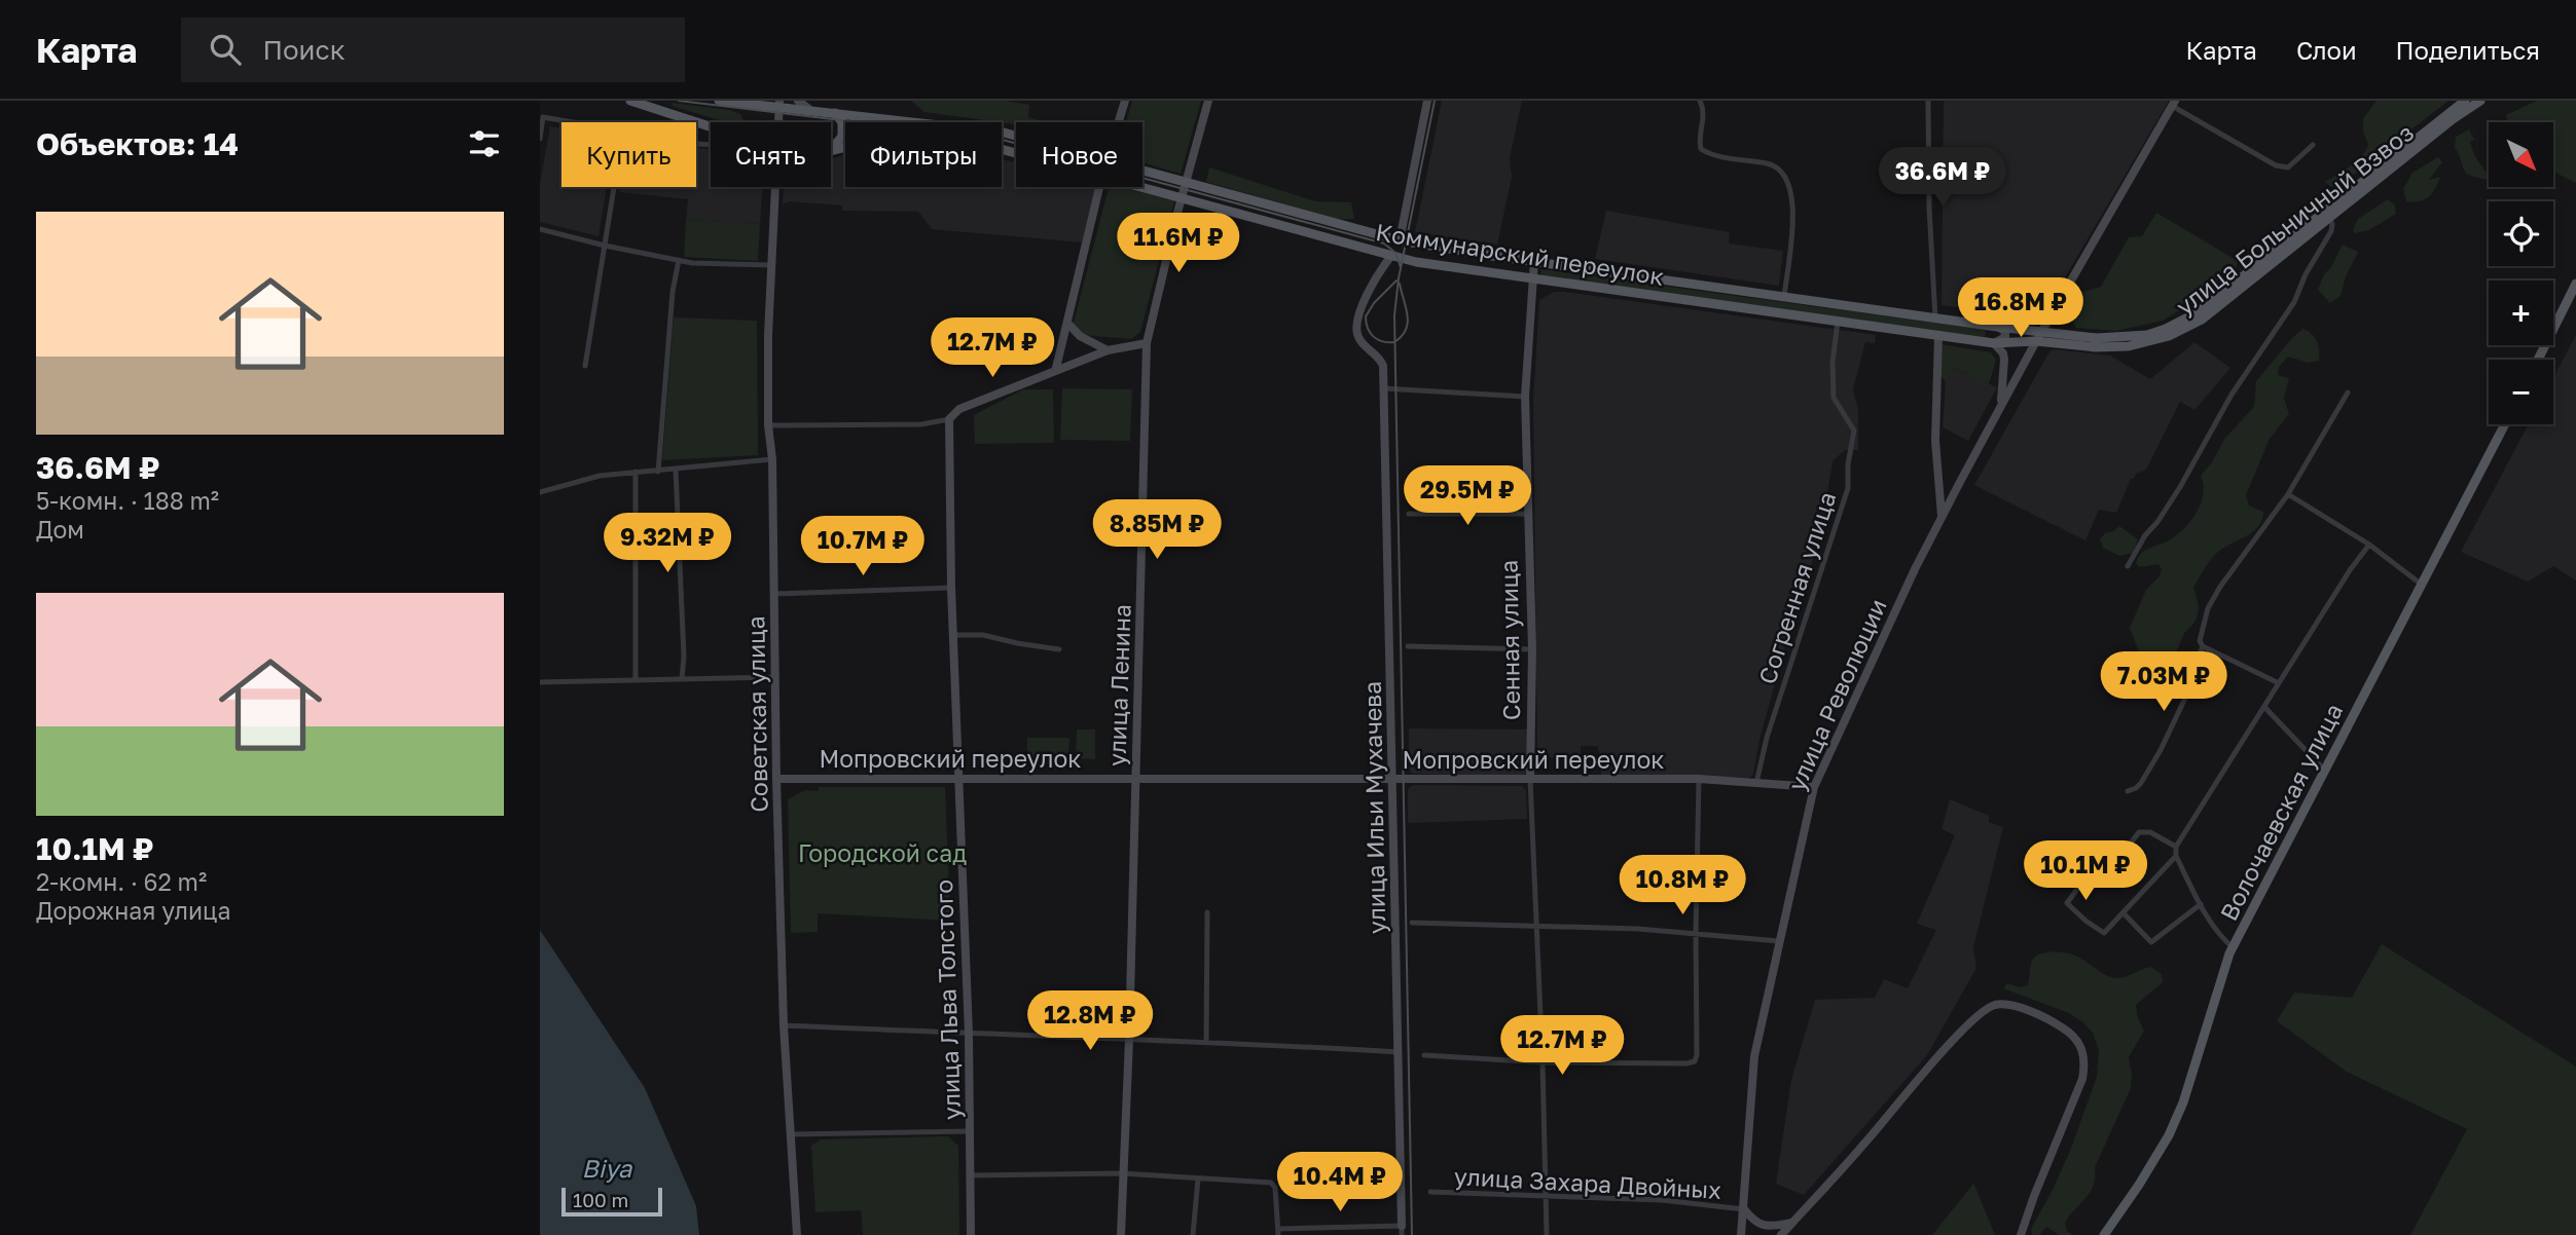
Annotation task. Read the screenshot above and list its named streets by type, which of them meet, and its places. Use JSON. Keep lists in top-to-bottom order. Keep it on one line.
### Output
{"streets":{"main road":["улица Больничный Взвоз","Коммунарский переулок","Волочаевская улица"],"street":["Согренная улица","Сенная улица","улица Ленина","улица Революции","Советская улица","Мопровский переулок","улица Ильи Мухачева","улица Льва Толстого","улица Захара Двойных"]},"crossings":[["улица Больничный Взвоз","Коммунарский переулок"],["улица Больничный Взвоз","улица Революции"],["Коммунарский переулок","Согренная улица"],["Коммунарский переулок","Сенная улица"],["Коммунарский переулок","улица Ленина"],["Коммунарский переулок","улица Революции"],["Коммунарский переулок","Советская улица"],["Коммунарский переулок","улица Ильи Мухачева"],["Согренная улица","Мопровский переулок"],["Сенная улица","Мопровский переулок"],["Сенная улица","улица Захара Двойных"],["улица Ленина","Мопровский переулок"],["улица Революции","Мопровский переулок"],["улица Революции","улица Захара Двойных"],["Советская улица","Мопровский переулок"],["Мопровский переулок","улица Ильи Мухачева"],["Мопровский переулок","улица Льва Толстого"]],"water":["Biya"],"parks":["Городской сад"],"scale_bar":"100 m","north":"bottom right","page":{"header":"Карта","search":"Поиск","nav":["Карта","Слои","Поделиться"],"heading":"Объектов: 14","map_buttons":["+","−"],"chip":["Купить","Снять","Фильтры","Новое"],"price":["36.6M ₽","11.6M ₽","16.8M ₽","12.7M ₽","29.5M ₽","8.85M ₽","9.32M ₽","10.7M ₽","7.03M ₽","10.1M ₽","10.8M ₽","12.8M ₽","12.7M ₽","10.4M ₽"],"list":[{"name":"36.6M ₽","note":"5-комн. · 188 m² · Дом"},{"name":"10.1M ₽","note":"2-комн. · 62 m² · Дорожная улица"}],"scale":"100 m"}}
